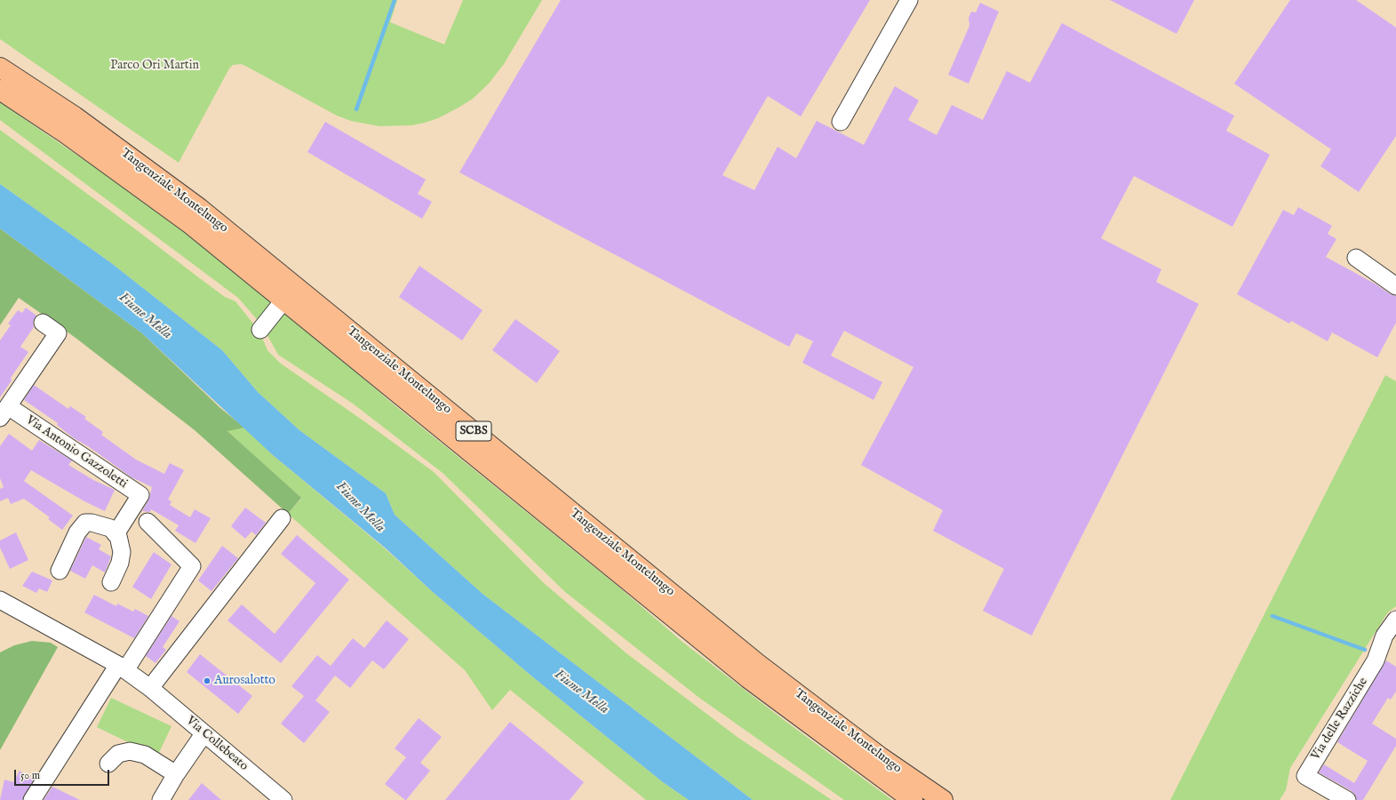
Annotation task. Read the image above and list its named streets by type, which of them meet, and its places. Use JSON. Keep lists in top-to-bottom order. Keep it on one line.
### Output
{"streets":{"highway":["Tangenziale Montelungo","SCBS"],"street":["Via Antonio Gazzoletti","Via delle Razziche","Via Collebeato"]},"water":["Fiume Mella"],"parks":["Parco Ori Martin"],"places":["Aurosalotto"],"scale_bar":"50 m"}
